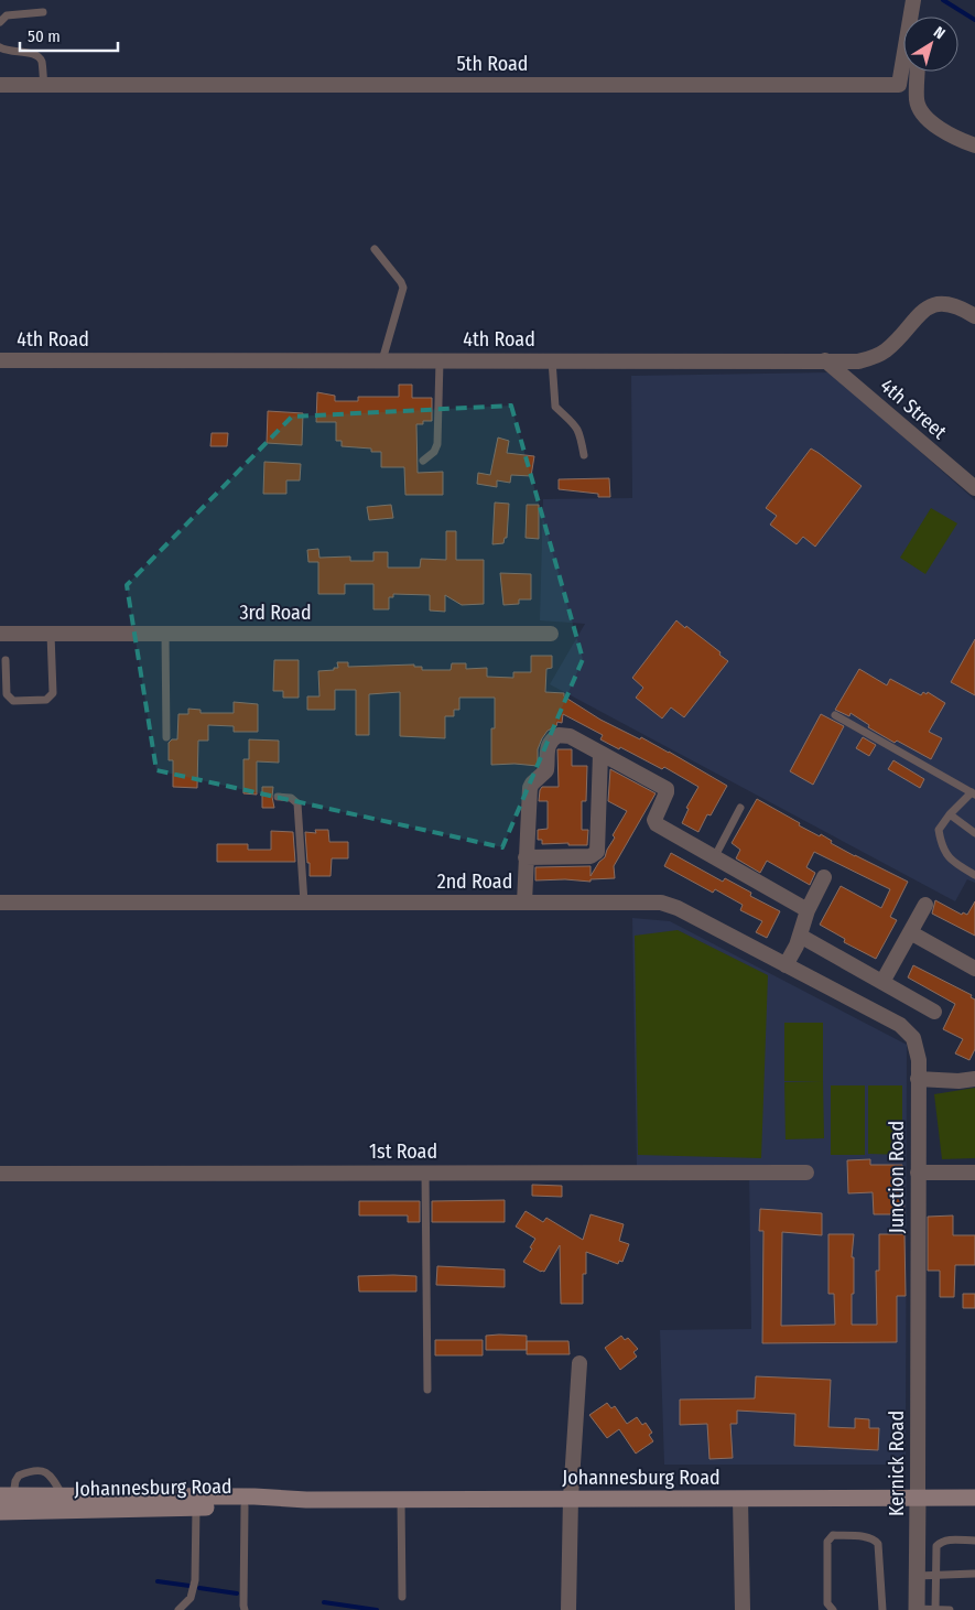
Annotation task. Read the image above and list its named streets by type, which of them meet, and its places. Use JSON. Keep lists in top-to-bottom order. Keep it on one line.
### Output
{"streets":{"main road":["Johannesburg Road"],"street":["5th Road","4th Road","4th Street","3rd Road","2nd Road","1st Road","Junction Road","Kernick Road"]},"crossings":[["4th Road","4th Street"],["2nd Road","Junction Road"],["Junction Road","Kernick Road"],["Kernick Road","Johannesburg Road"]],"scale_bar":"50 m","north":"top right"}
